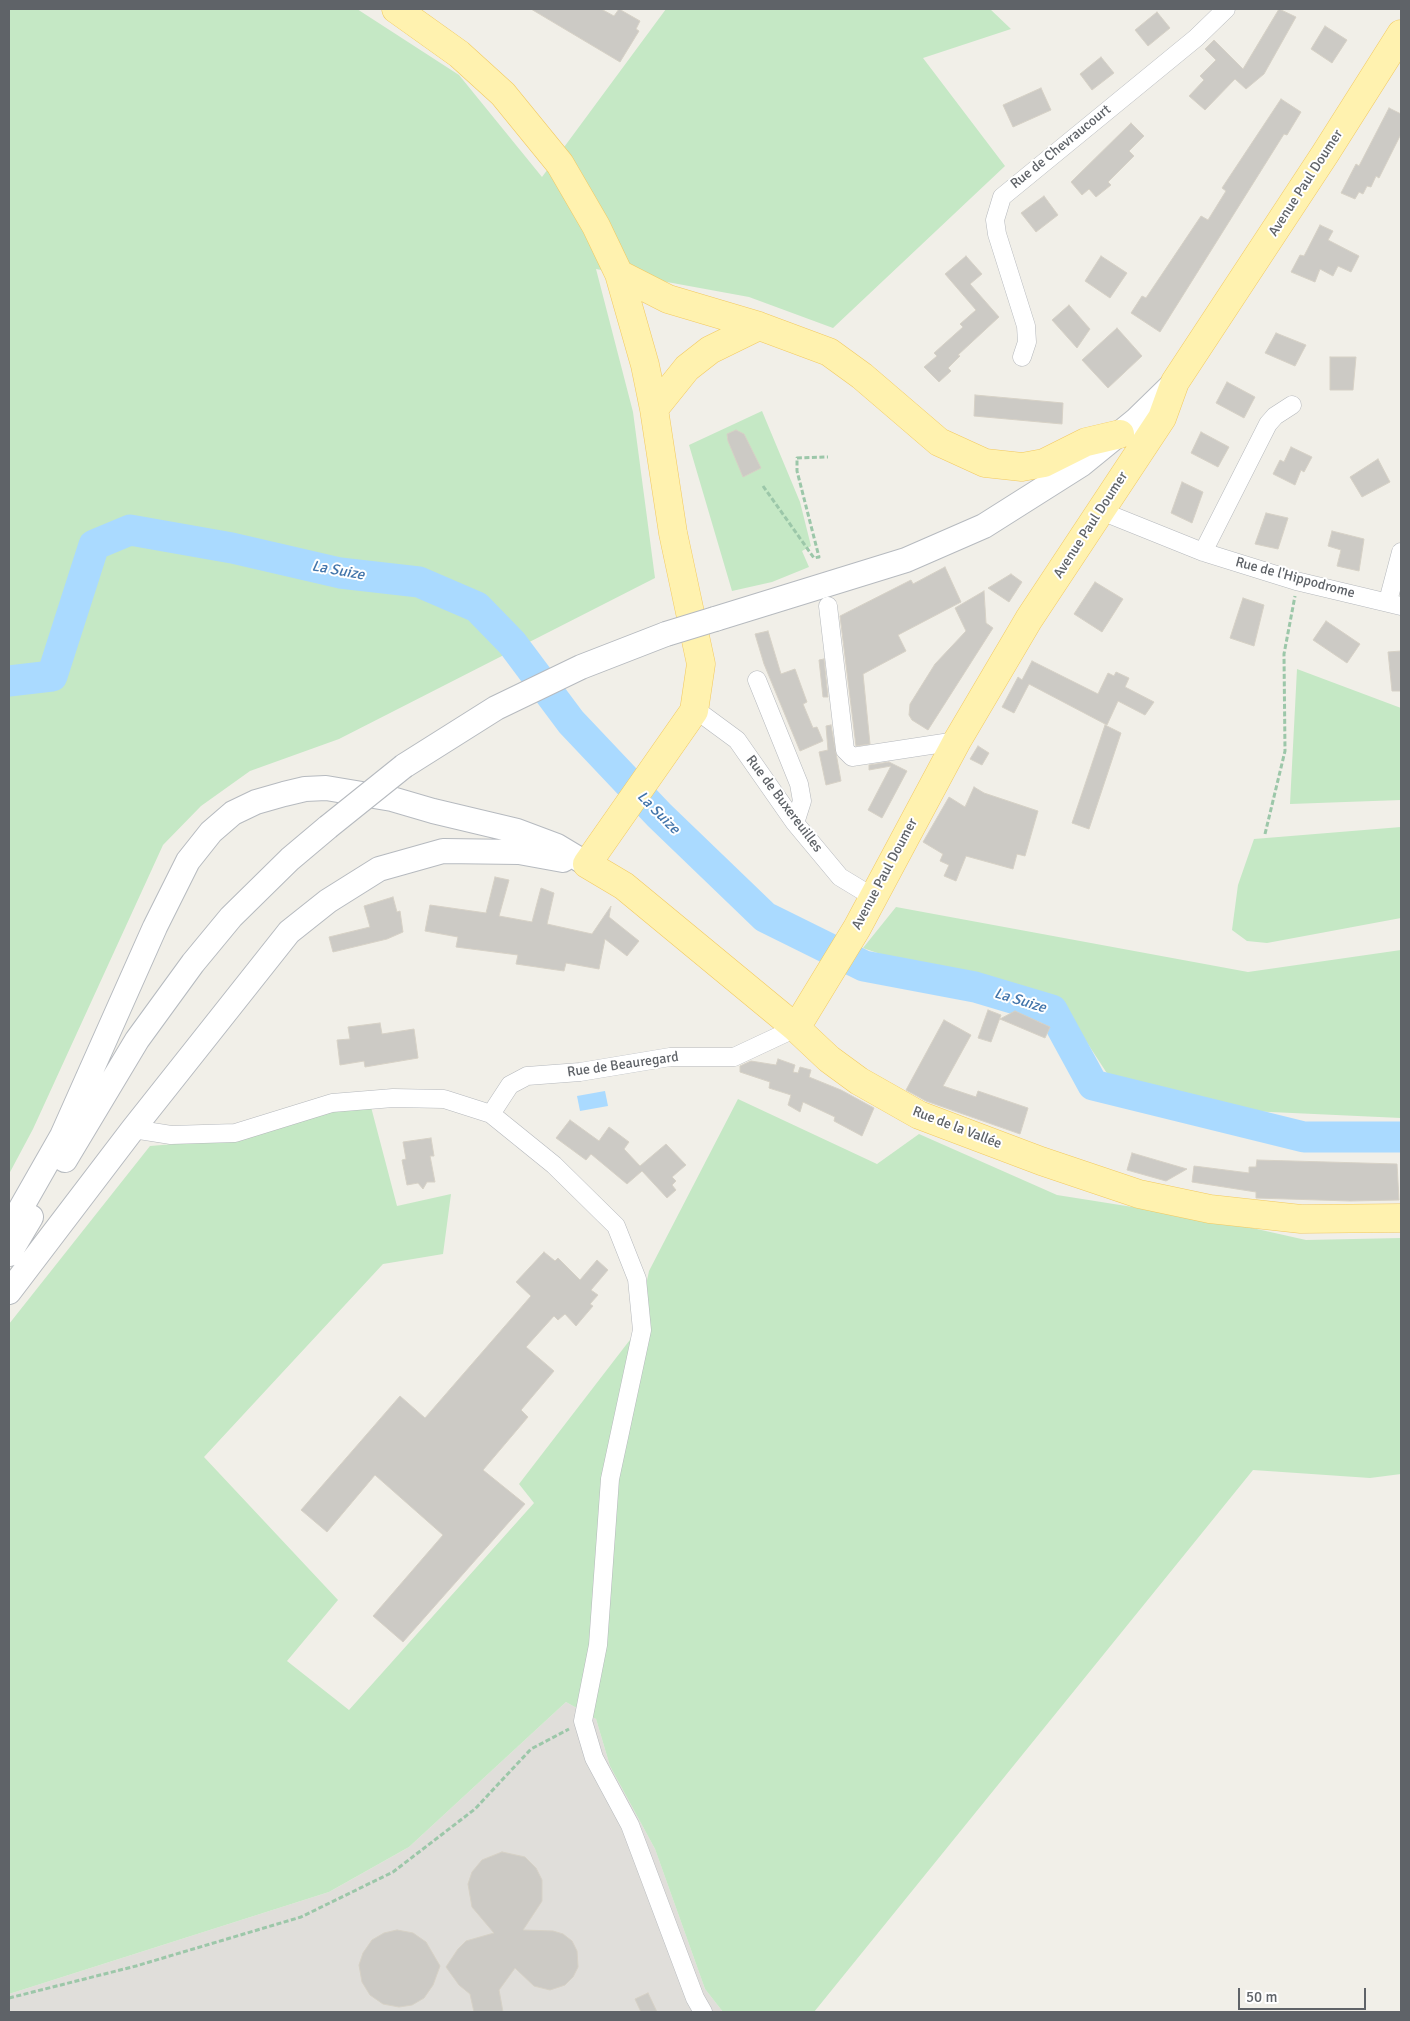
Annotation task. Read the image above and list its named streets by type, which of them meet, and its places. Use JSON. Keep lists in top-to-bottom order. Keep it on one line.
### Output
{"streets":{"main road":["Avenue Paul Doumer","Rue de la Vallée"],"street":["Rue de Chevraucourt","Rue de l'Hippodrome","Rue de Buxereuilles","Rue de Beauregard"]},"crossings":[["Avenue Paul Doumer","Rue de l'Hippodrome"],["Avenue Paul Doumer","Rue de Buxereuilles"],["Avenue Paul Doumer","Rue de Beauregard"],["Avenue Paul Doumer","Rue de la Vallée"],["Rue de Beauregard","Rue de la Vallée"]],"water":["La Suize"],"scale_bar":"50 m"}
